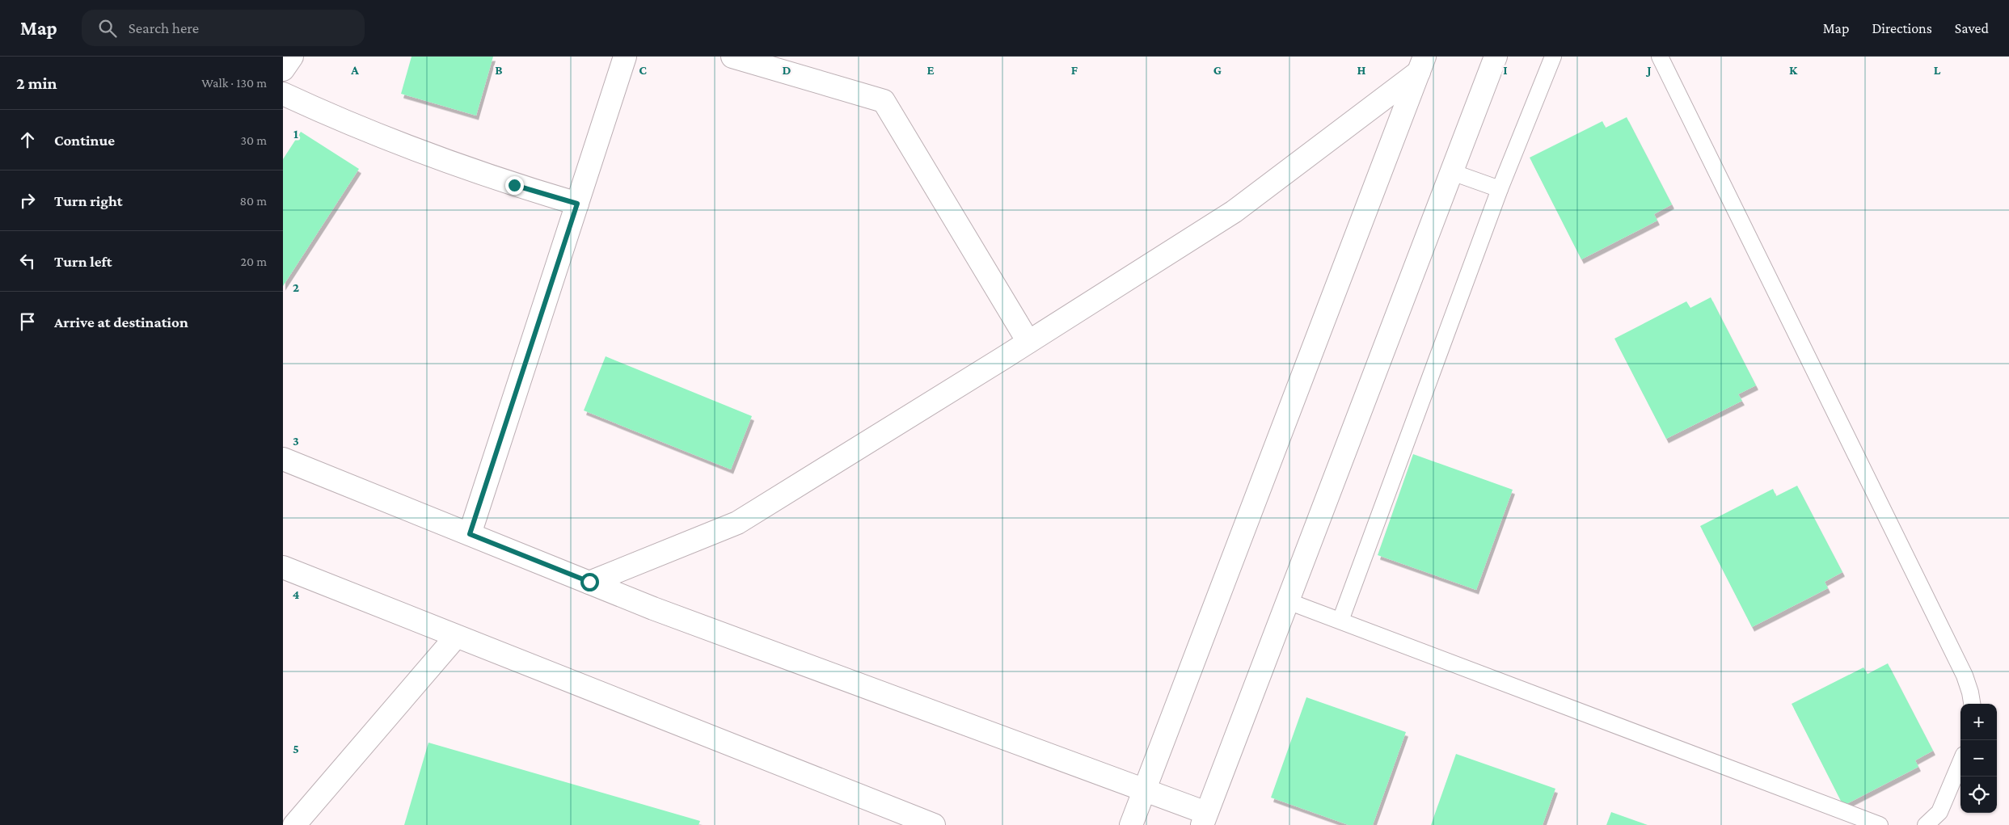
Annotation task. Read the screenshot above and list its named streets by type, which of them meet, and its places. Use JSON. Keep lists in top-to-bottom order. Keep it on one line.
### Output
{"page":{"header":"Map","search":"Search here","nav":["Map","Directions","Saved"],"heading":["2 min","Walk · 130 m"],"list":[["Continue","30 m"],["Turn right","80 m"],["Turn left","20 m"],"Arrive at destination"],"map_buttons":["+","−"]},"grid":{"columns":["A","B","C","D","E","F","G","H","I","J","K","L"],"rows":["1","2","3","4","5"]}}
